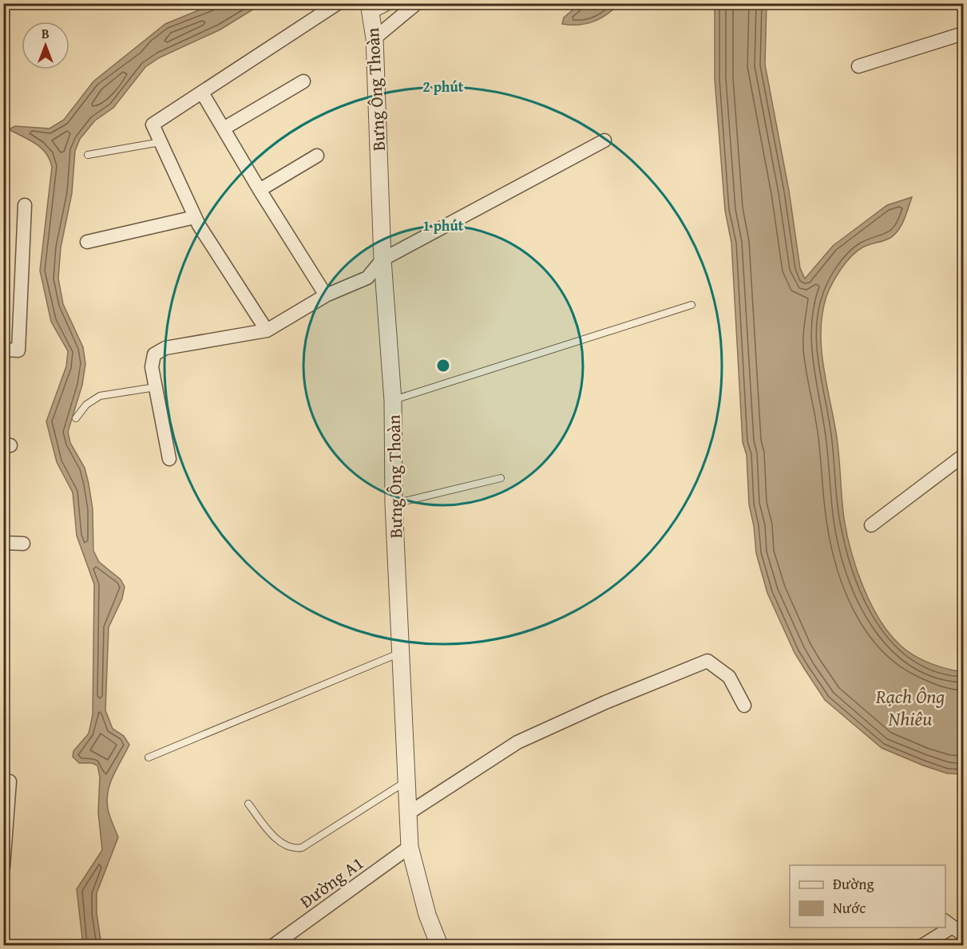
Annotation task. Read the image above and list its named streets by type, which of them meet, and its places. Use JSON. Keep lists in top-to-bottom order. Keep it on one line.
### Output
{"streets":{"street":["Bưng Ông Thoàn","Đường A1"]},"crossings":[["Bưng Ông Thoàn","Đường A1"]],"water":["Rạch Ông Nhiêu"],"legend":["Đường","Nước"],"north":"top","rings":["2 phút","1 phút"]}
